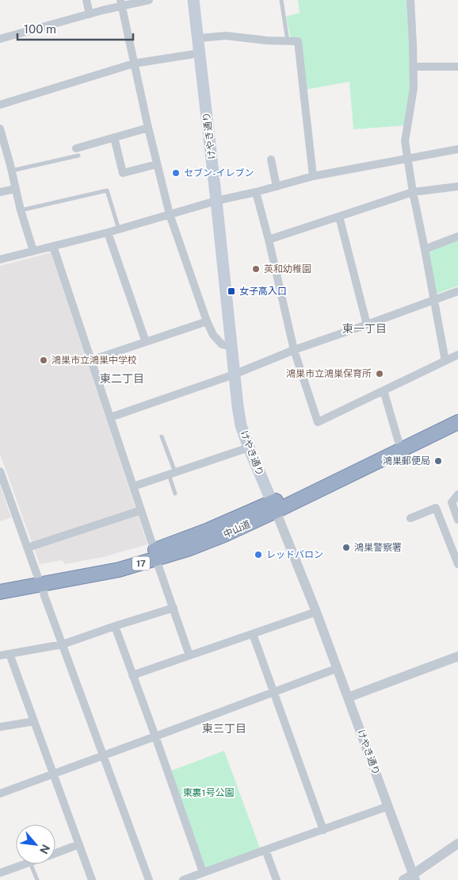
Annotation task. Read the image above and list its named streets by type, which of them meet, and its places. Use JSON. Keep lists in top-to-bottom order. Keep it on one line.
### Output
{"streets":{"highway":["中山道","17"],"main road":["けやき通り"]},"crossings":[["けやき通り","中山道"]],"districts":["東一丁目","東二丁目","東三丁目"],"parks":["東裏1号公園"],"places":{"other":["セブン-イレブン","英和幼稚園","鴻巣市立鴻巣中学校","鴻巣市立鴻巣保育所","鴻巣郵便局","鴻巣警察署","レッドバロン"],"transit":["女子高入口"]},"scale_bar":"100 m","north":"bottom right"}
